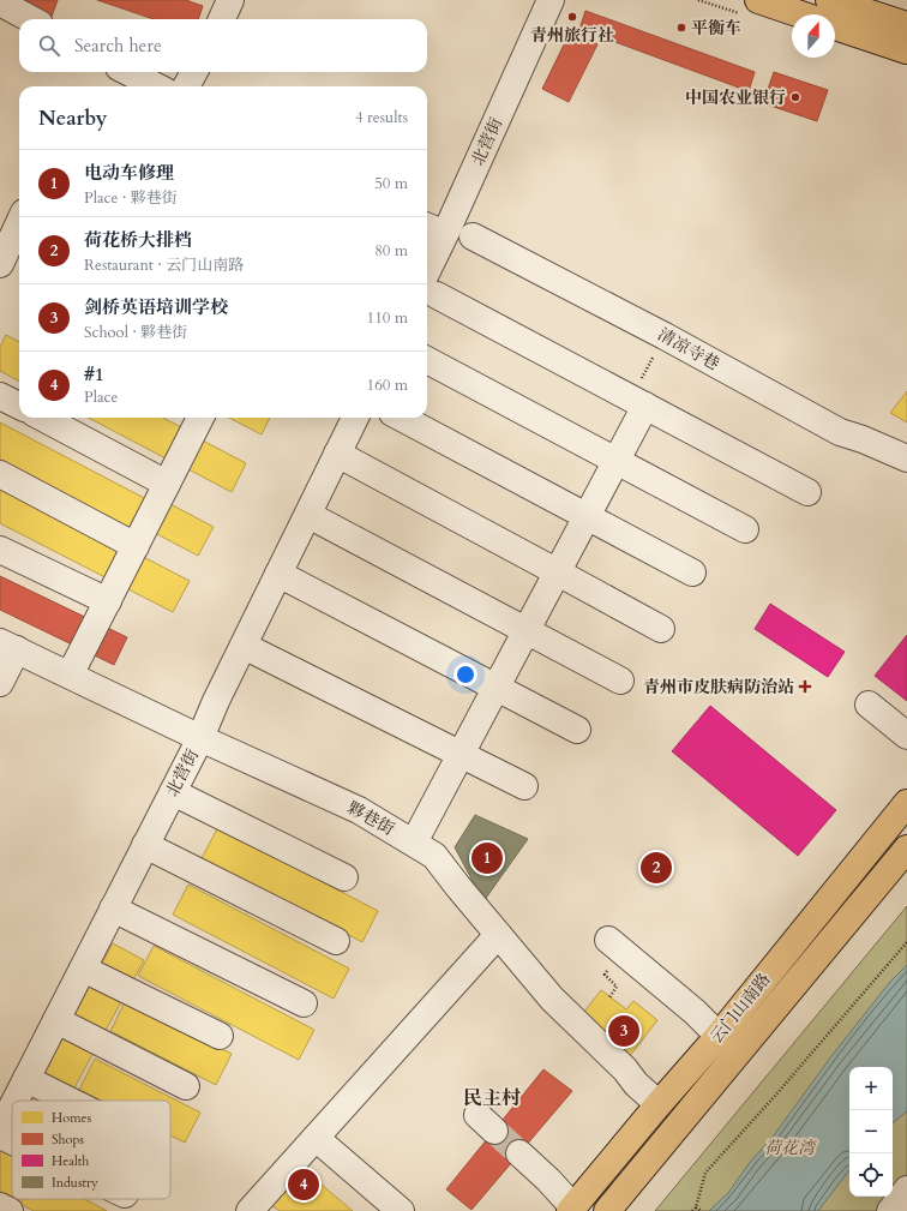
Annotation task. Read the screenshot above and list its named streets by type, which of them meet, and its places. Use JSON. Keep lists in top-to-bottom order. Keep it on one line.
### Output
{"streets":{"main road":["云门山南路"],"street":["北营街","清凉寺巷","夥巷街"]},"crossings":[["北营街","夥巷街"],["夥巷街","云门山南路"]],"districts":["民主村"],"parks":["荷花湾"],"places":{"other":["青州旅行社","平衡车","中国农业银行"],"health":["青州市皮肤病防治站"]},"legend":["Homes","Shops","Health","Industry"],"north":"top","page":{"search":"Search here","heading":["Nearby","4 results"],"list":[{"mark":"1","name":"电动车修理","note":"Place · 夥巷街","value":"50 m"},{"mark":"2","name":"荷花桥大排档","note":"Restaurant · 云门山南路","value":"80 m"},{"mark":"3","name":"剑桥英语培训学校","note":"School · 夥巷街","value":"110 m"},{"mark":"4","name":"#1","note":"Place","value":"160 m"}],"pins":["1","2","3","4"],"map_buttons":["+","−"]}}
